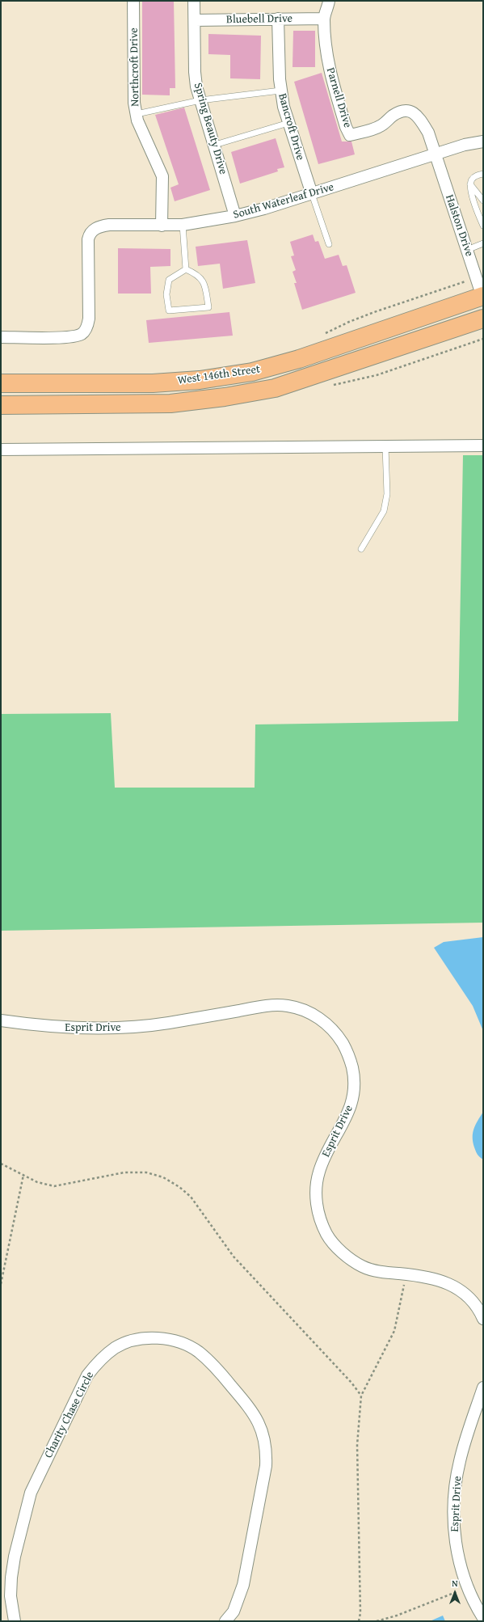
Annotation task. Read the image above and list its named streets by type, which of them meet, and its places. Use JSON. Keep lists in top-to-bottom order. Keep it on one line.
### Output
{"streets":{"main road":["West 146th Street"],"street":["Bluebell Drive","Northcroft Drive","Parnell Drive","Bancroft Drive","Spring Beauty Drive","South Waterleaf Drive","Halston Drive","Esprit Drive","Charity Chase Circle"]},"crossings":[["Bluebell Drive","Parnell Drive"],["Bluebell Drive","Bancroft Drive"],["Bluebell Drive","Spring Beauty Drive"],["Northcroft Drive","South Waterleaf Drive"],["Parnell Drive","South Waterleaf Drive"],["Parnell Drive","Halston Drive"],["Bancroft Drive","South Waterleaf Drive"],["Spring Beauty Drive","South Waterleaf Drive"],["South Waterleaf Drive","Halston Drive"],["Halston Drive","West 146th Street"]],"north":"top"}
